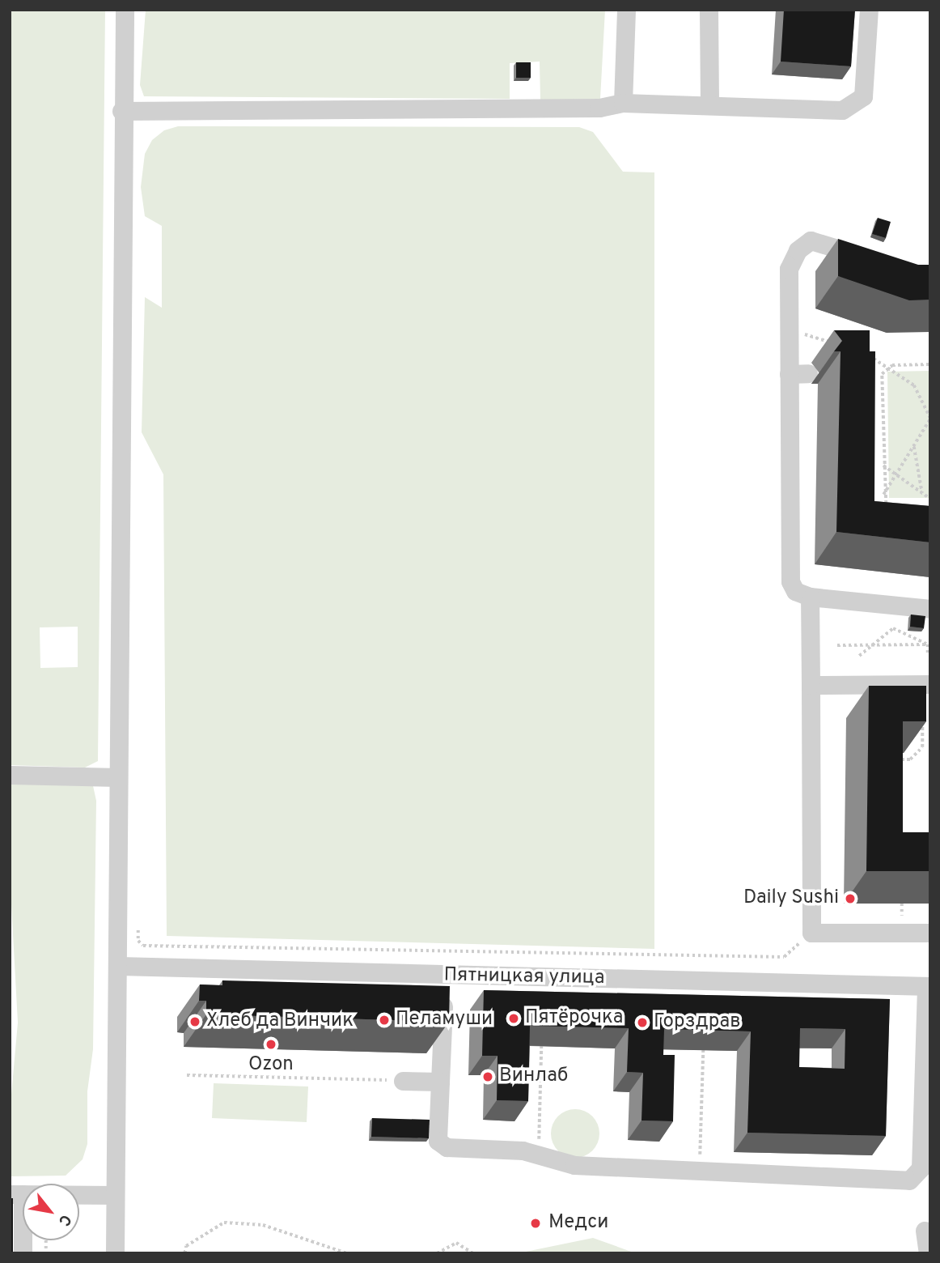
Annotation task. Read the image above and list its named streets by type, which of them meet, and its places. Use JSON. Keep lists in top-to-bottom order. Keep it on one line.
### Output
{"streets":{"street":["Пятницкая улица"]},"places":["Daily Sushi","Пятёрочка","Пеламуши","Хлеб да Винчик","Горздрав","Ozon","Винлаб","Медси"],"north":"bottom right"}
